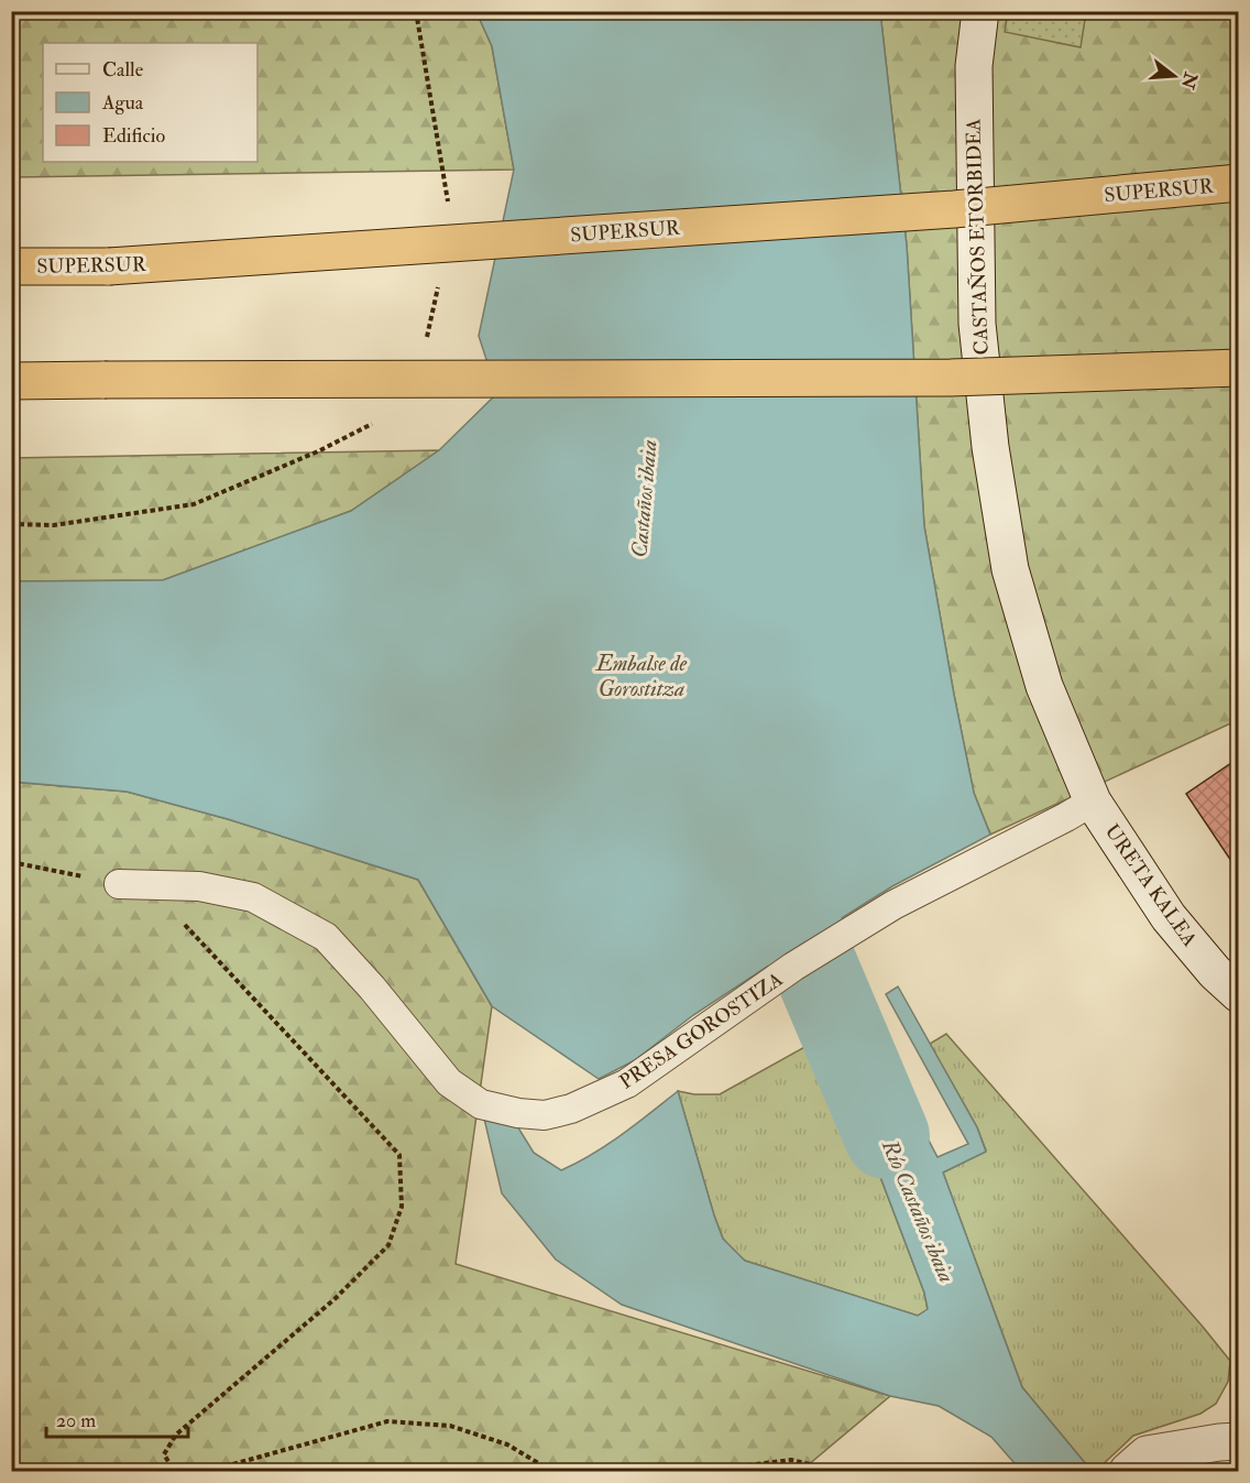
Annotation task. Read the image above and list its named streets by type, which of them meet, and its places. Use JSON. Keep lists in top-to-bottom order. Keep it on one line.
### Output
{"streets":{"highway":["SUPERSUR"],"street":["CASTAÑOS ETORBIDEA","URETA KALEA"],"lane":["PRESA GOROSTIZA"]},"crossings":[["CASTAÑOS ETORBIDEA","URETA KALEA"],["CASTAÑOS ETORBIDEA","PRESA GOROSTIZA"],["URETA KALEA","PRESA GOROSTIZA"]],"water":["Castaños ibaia","Embalse de Gorostitza","Río Castaños ibaia"],"legend":["Calle","Agua","Edificio"],"scale_bar":"20 m","north":"right"}
